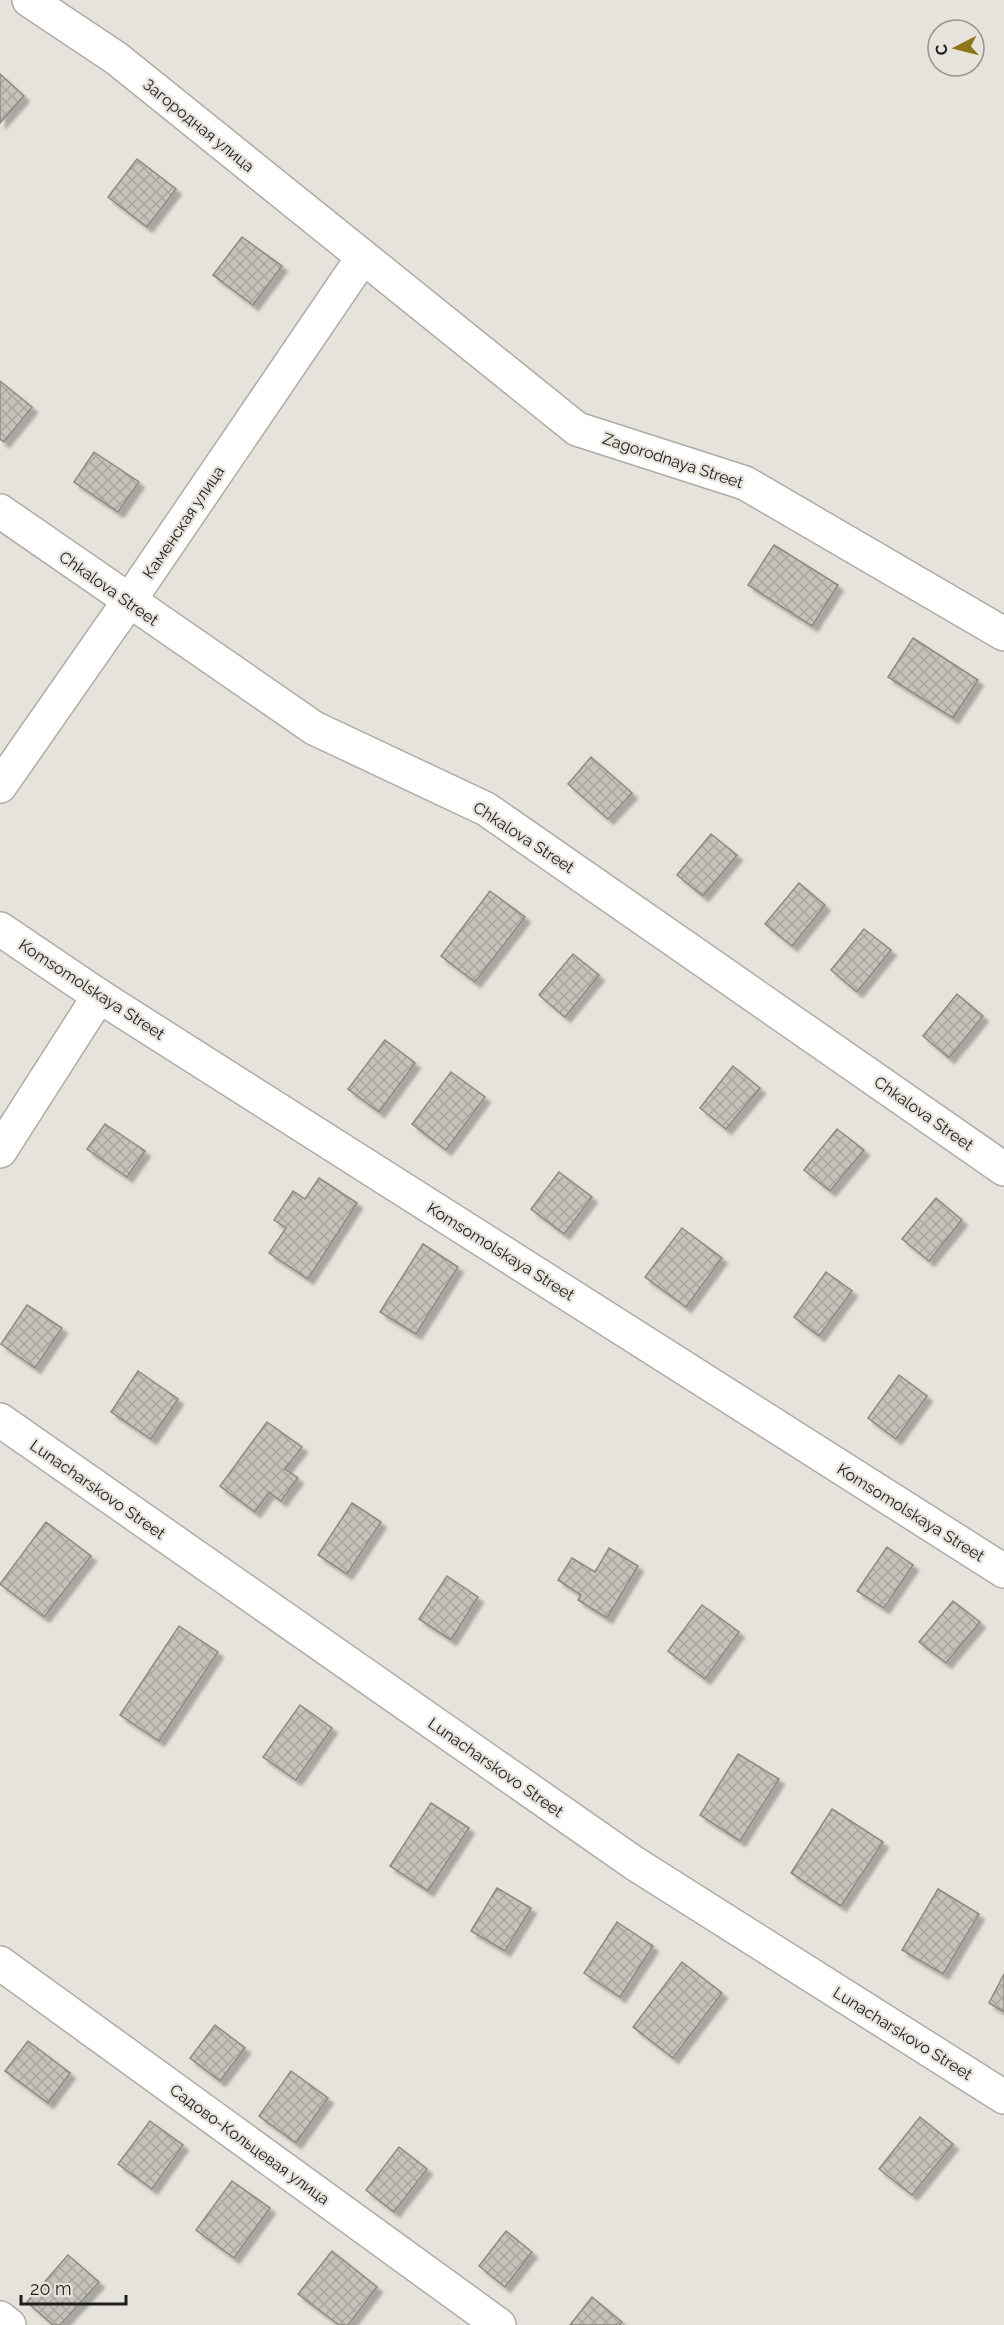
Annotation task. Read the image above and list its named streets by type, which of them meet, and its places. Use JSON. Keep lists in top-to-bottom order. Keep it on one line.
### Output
{"streets":{"street":["Загородная улица","Zagorodnaya Street","Каменская улица","Chkalova Street","Komsomolskaya Street","Lunacharskovo Street","Садово-Кольцевая улица"]},"crossings":[["Загородная улица","Zagorodnaya Street"],["Загородная улица","Каменская улица"],["Zagorodnaya Street","Каменская улица"],["Каменская улица","Chkalova Street"]],"scale_bar":"20 m","north":"left"}
